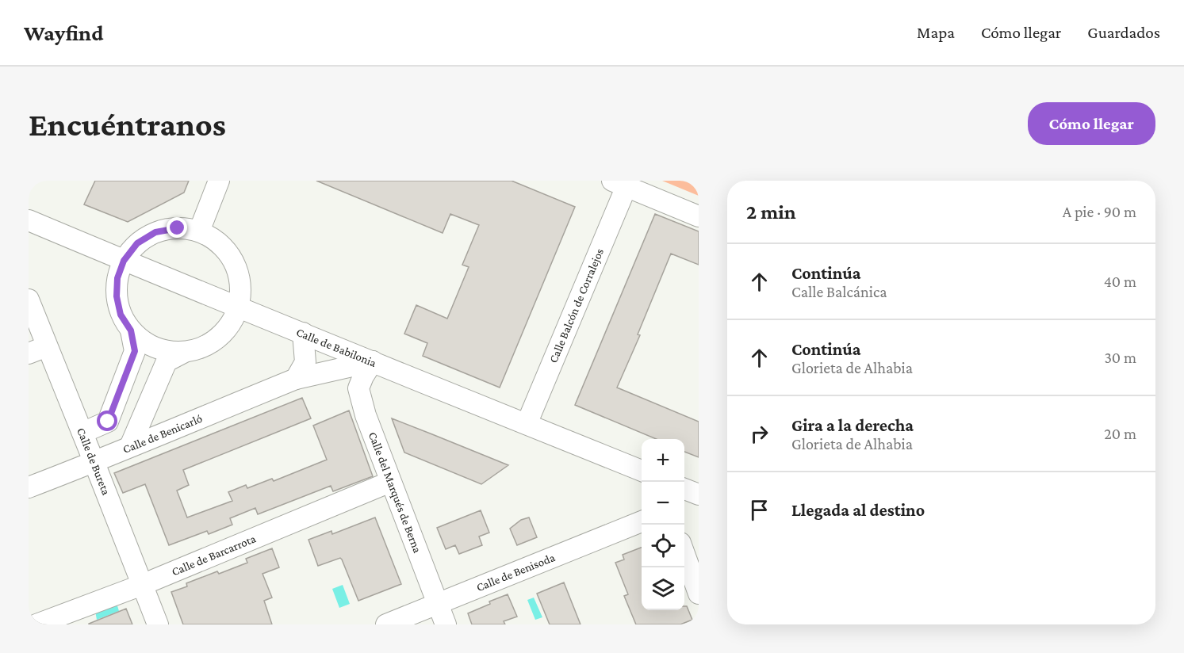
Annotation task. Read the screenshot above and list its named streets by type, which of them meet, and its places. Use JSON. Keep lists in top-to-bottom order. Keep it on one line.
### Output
{"streets":{"street":["Calle Balcón de Corralejos","Calle de Babilonia","Calle de Benicarló","Calle de Bureta","Calle del Marqués de Berna","Calle de Barcarrota","Calle de Benisoda"]},"crossings":[["Calle Balcón de Corralejos","Calle de Babilonia"],["Calle de Babilonia","Calle de Benicarló"],["Calle de Babilonia","Calle del Marqués de Berna"],["Calle de Benicarló","Calle de Bureta"],["Calle de Benicarló","Calle del Marqués de Berna"],["Calle de Bureta","Calle de Barcarrota"],["Calle del Marqués de Berna","Calle de Barcarrota"],["Calle del Marqués de Berna","Calle de Benisoda"]],"page":{"header":"Wayfind","nav":["Mapa","Cómo llegar","Guardados"],"buttons":"Cómo llegar","title":"Encuéntranos","heading":["2 min","A pie · 90 m"],"list":[["Continúa","Calle Balcánica","40 m"],["Continúa","Glorieta de Alhabia","30 m"],["Gira a la derecha","Glorieta de Alhabia","20 m"],"Llegada al destino"],"map_buttons":["+","−"]}}
